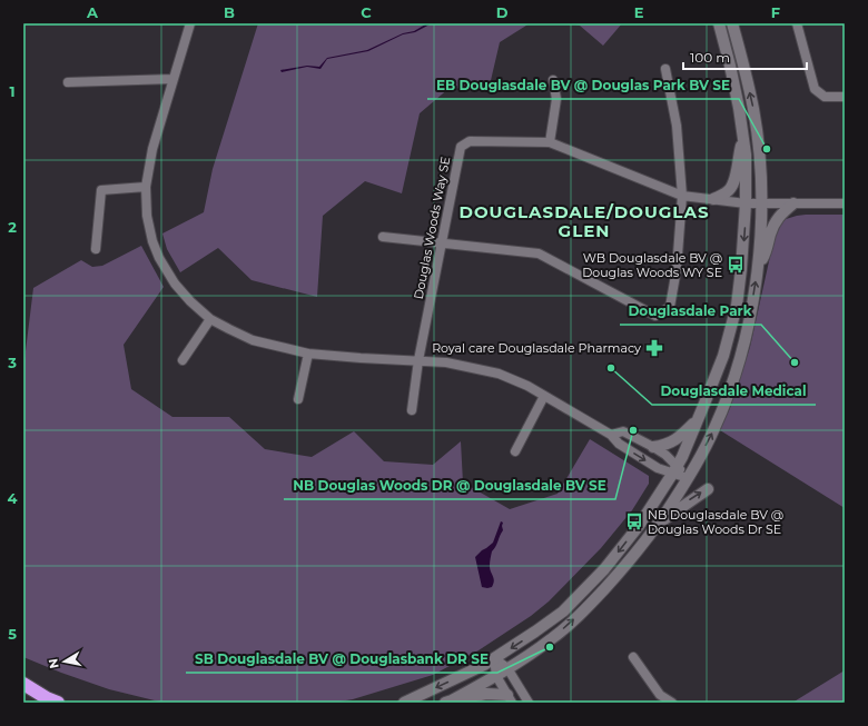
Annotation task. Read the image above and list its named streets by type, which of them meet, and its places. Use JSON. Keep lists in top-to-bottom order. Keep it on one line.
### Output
{"streets":{"street":["Douglas Woods Way SE"]},"districts":["DOUGLASDALE/DOUGLAS GLEN"],"places":{"other":["EB Douglasdale BV @ Douglas Park BV SE","Douglasdale Park","Douglasdale Medical","NB Douglas Woods DR @ Douglasdale BV SE","SB Douglasdale BV @ Douglasbank DR SE"],"bus stop":["WB Douglasdale BV @ Douglas Woods WY SE","NB Douglasdale BV @ Douglas Woods Dr SE"],"pharmacy":["Royal care Douglasdale Pharmacy"]},"scale_bar":"100 m","north":"left","grid":{"columns":["A","B","C","D","E","F"],"rows":["1","2","3","4","5"]}}
